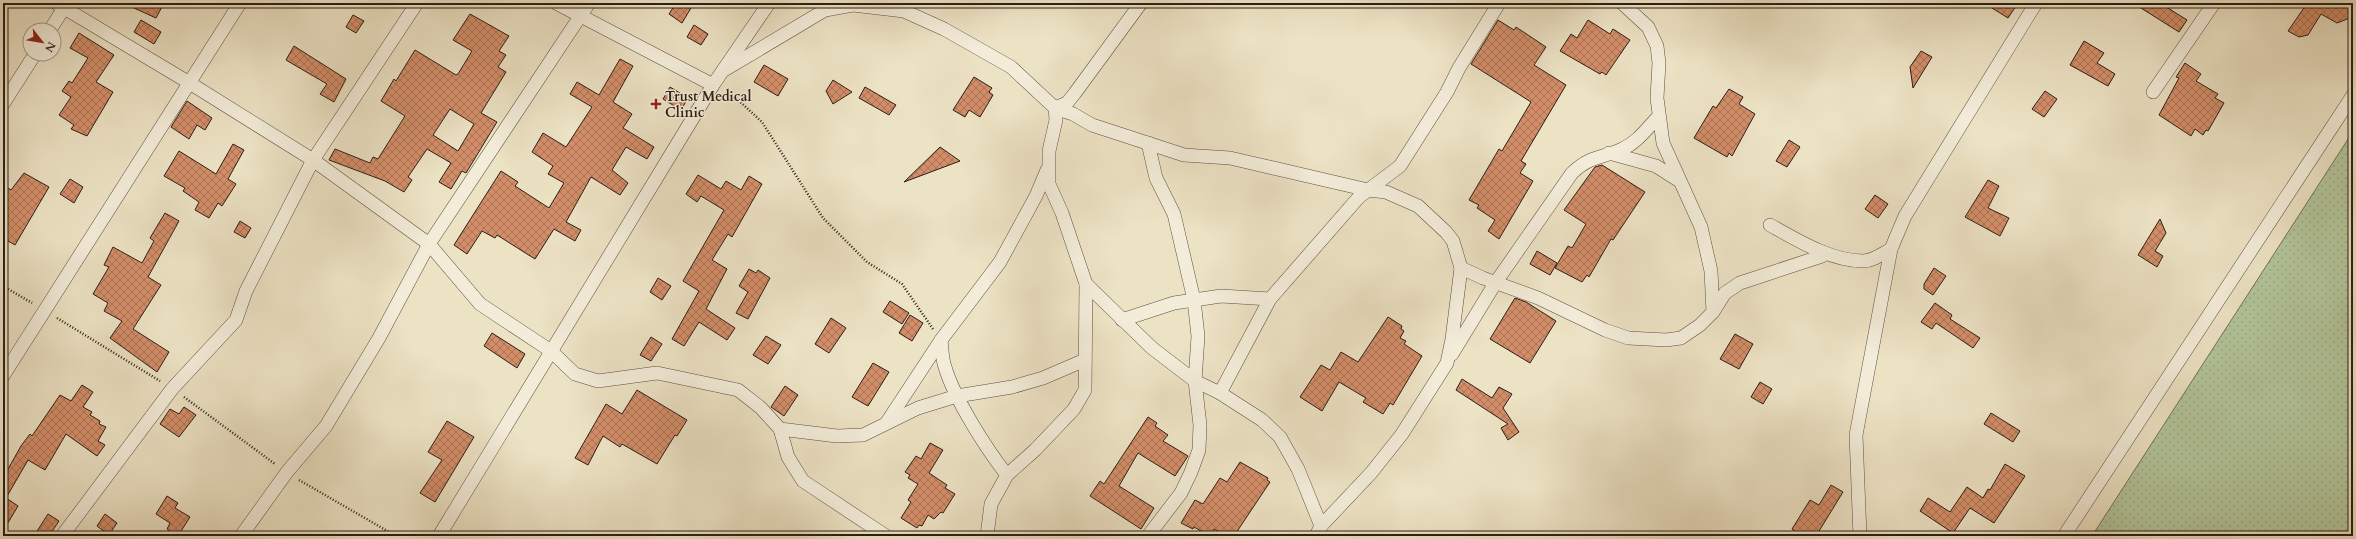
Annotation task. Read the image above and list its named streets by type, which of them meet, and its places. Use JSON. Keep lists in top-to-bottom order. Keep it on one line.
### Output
{"places":{"health":["Trust Medical Clinic"]},"north":"bottom right"}
